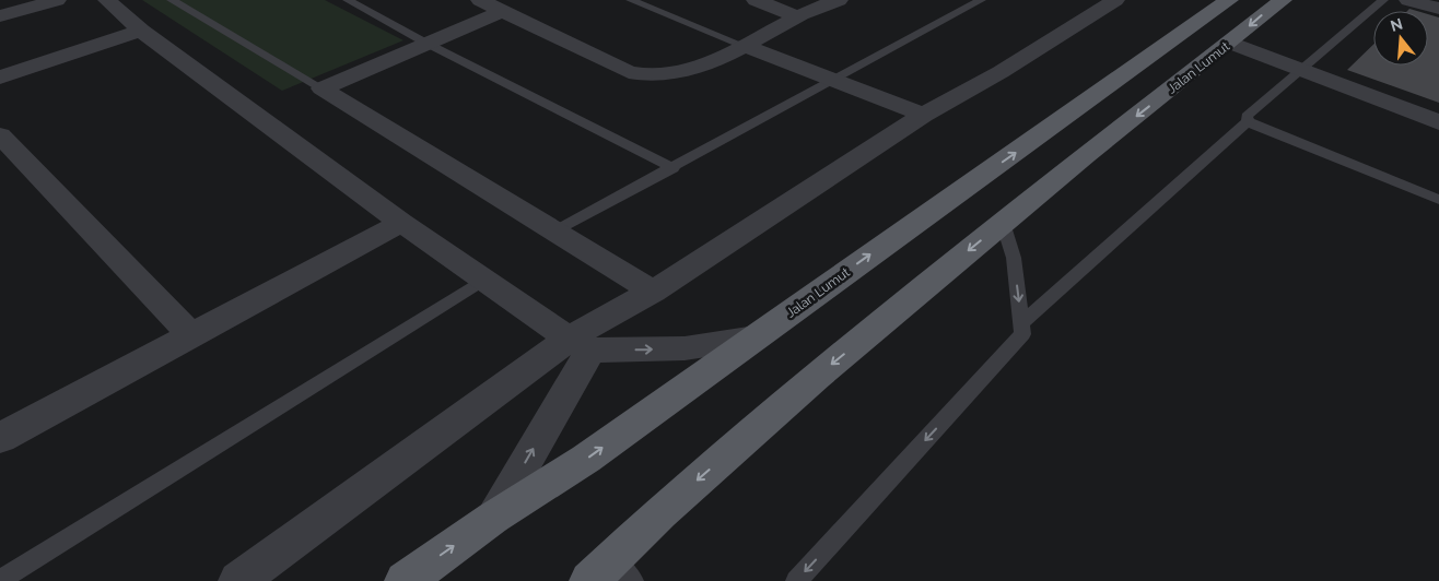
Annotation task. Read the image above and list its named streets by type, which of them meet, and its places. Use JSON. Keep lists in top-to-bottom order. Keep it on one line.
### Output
{"streets":{"main road":["Jalan Lumut"]},"north":"top"}
